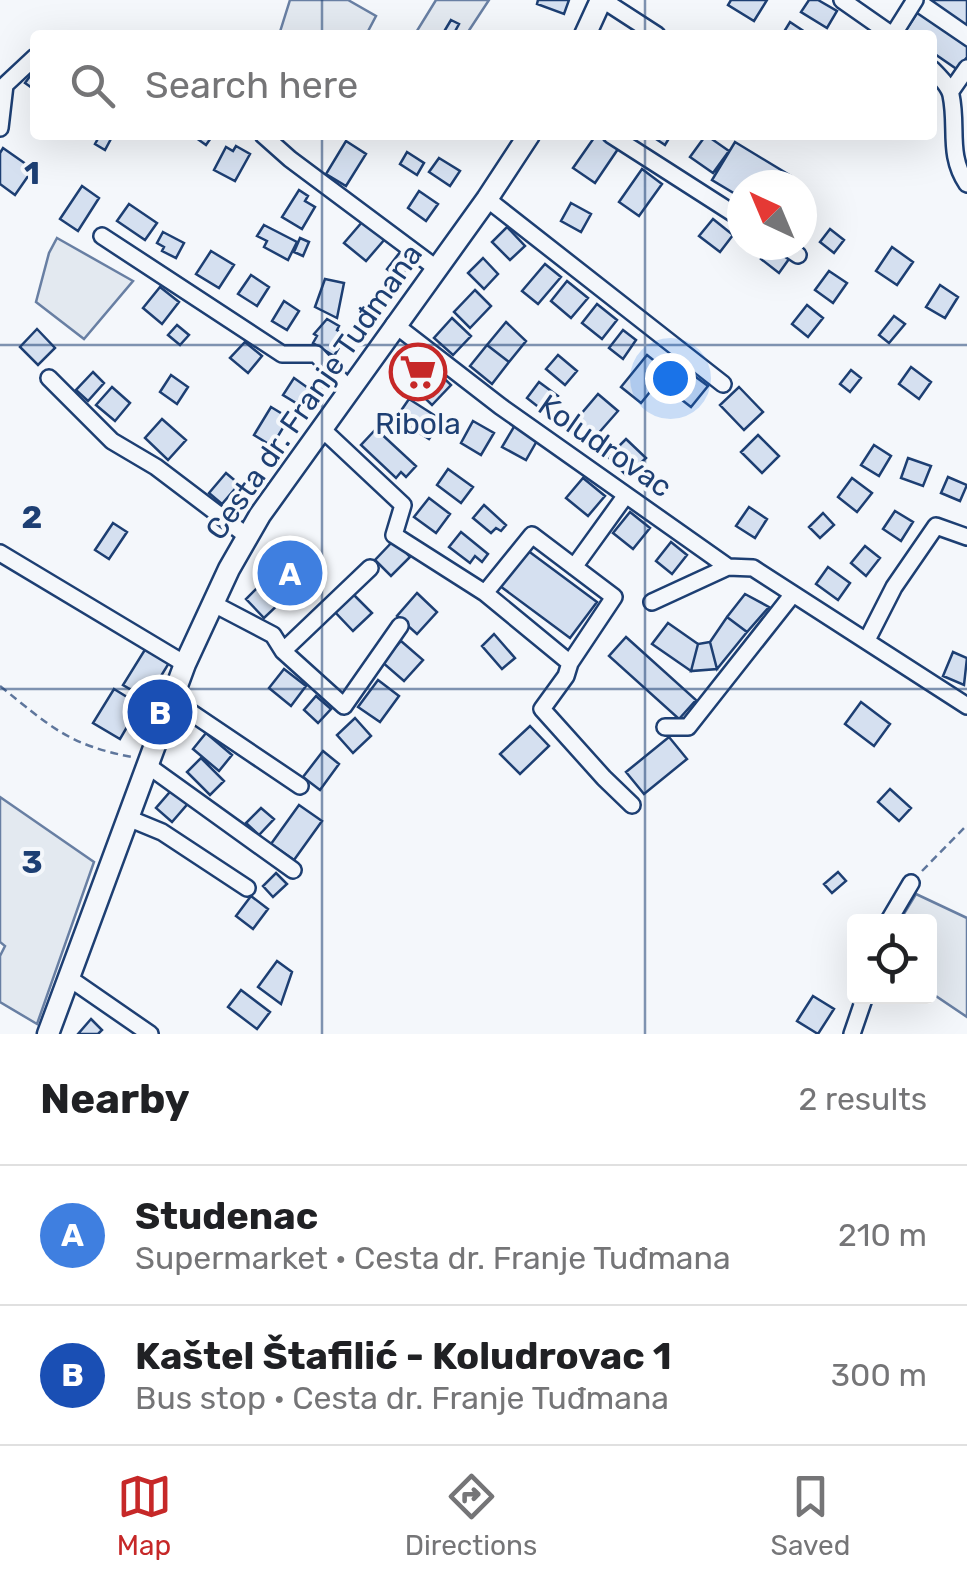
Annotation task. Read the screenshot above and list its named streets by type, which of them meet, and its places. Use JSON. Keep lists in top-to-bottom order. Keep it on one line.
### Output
{"streets":{"main road":["Cesta dr. Franje Tuđmana"],"street":["Koludrovac"]},"crossings":[["Cesta dr. Franje Tuđmana","Koludrovac"]],"places":{"supermarket":["Ribola"]},"north":"top left","page":{"search":"Search here","pins":["A","B"],"heading":["Nearby","2 results"],"list":[{"mark":"A","name":"Studenac","note":"Supermarket · Cesta dr. Franje Tuđmana","value":"210 m"},{"mark":"B","name":"Kaštel Štafilić - Koludrovac 1","note":"Bus stop · Cesta dr. Franje Tuđmana","value":"300 m"}],"nav":["Map","Directions","Saved"]},"grid":{"rows":["1","2","3"]}}
